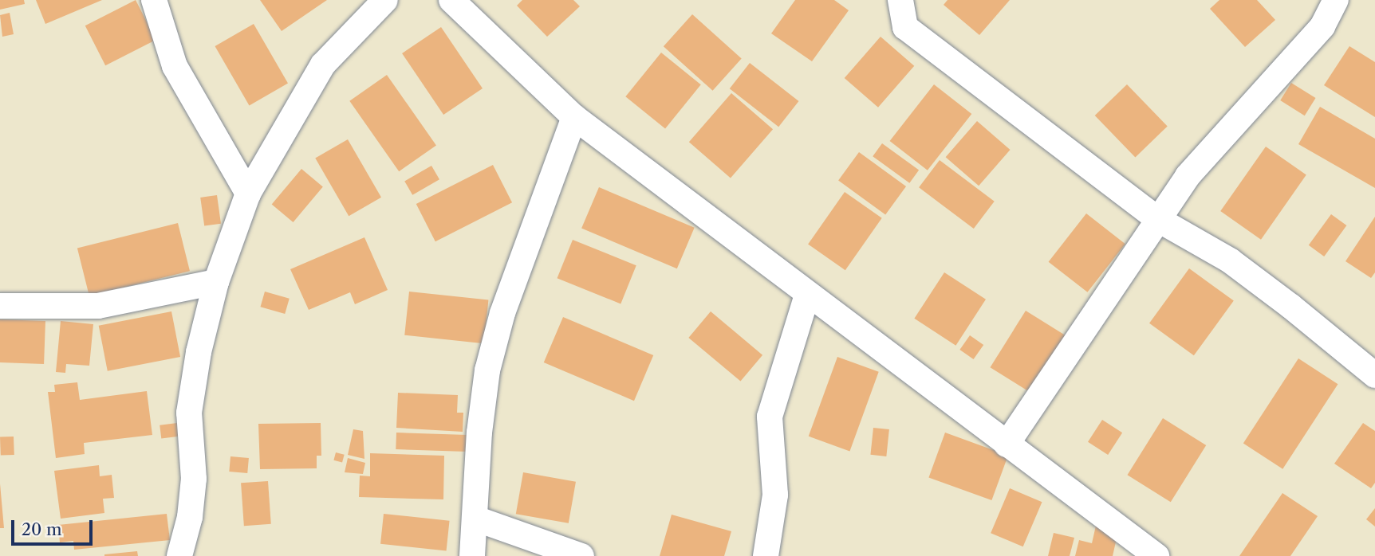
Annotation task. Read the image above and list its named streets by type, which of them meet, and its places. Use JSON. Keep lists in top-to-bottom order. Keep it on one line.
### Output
{"scale_bar":"20 m"}
